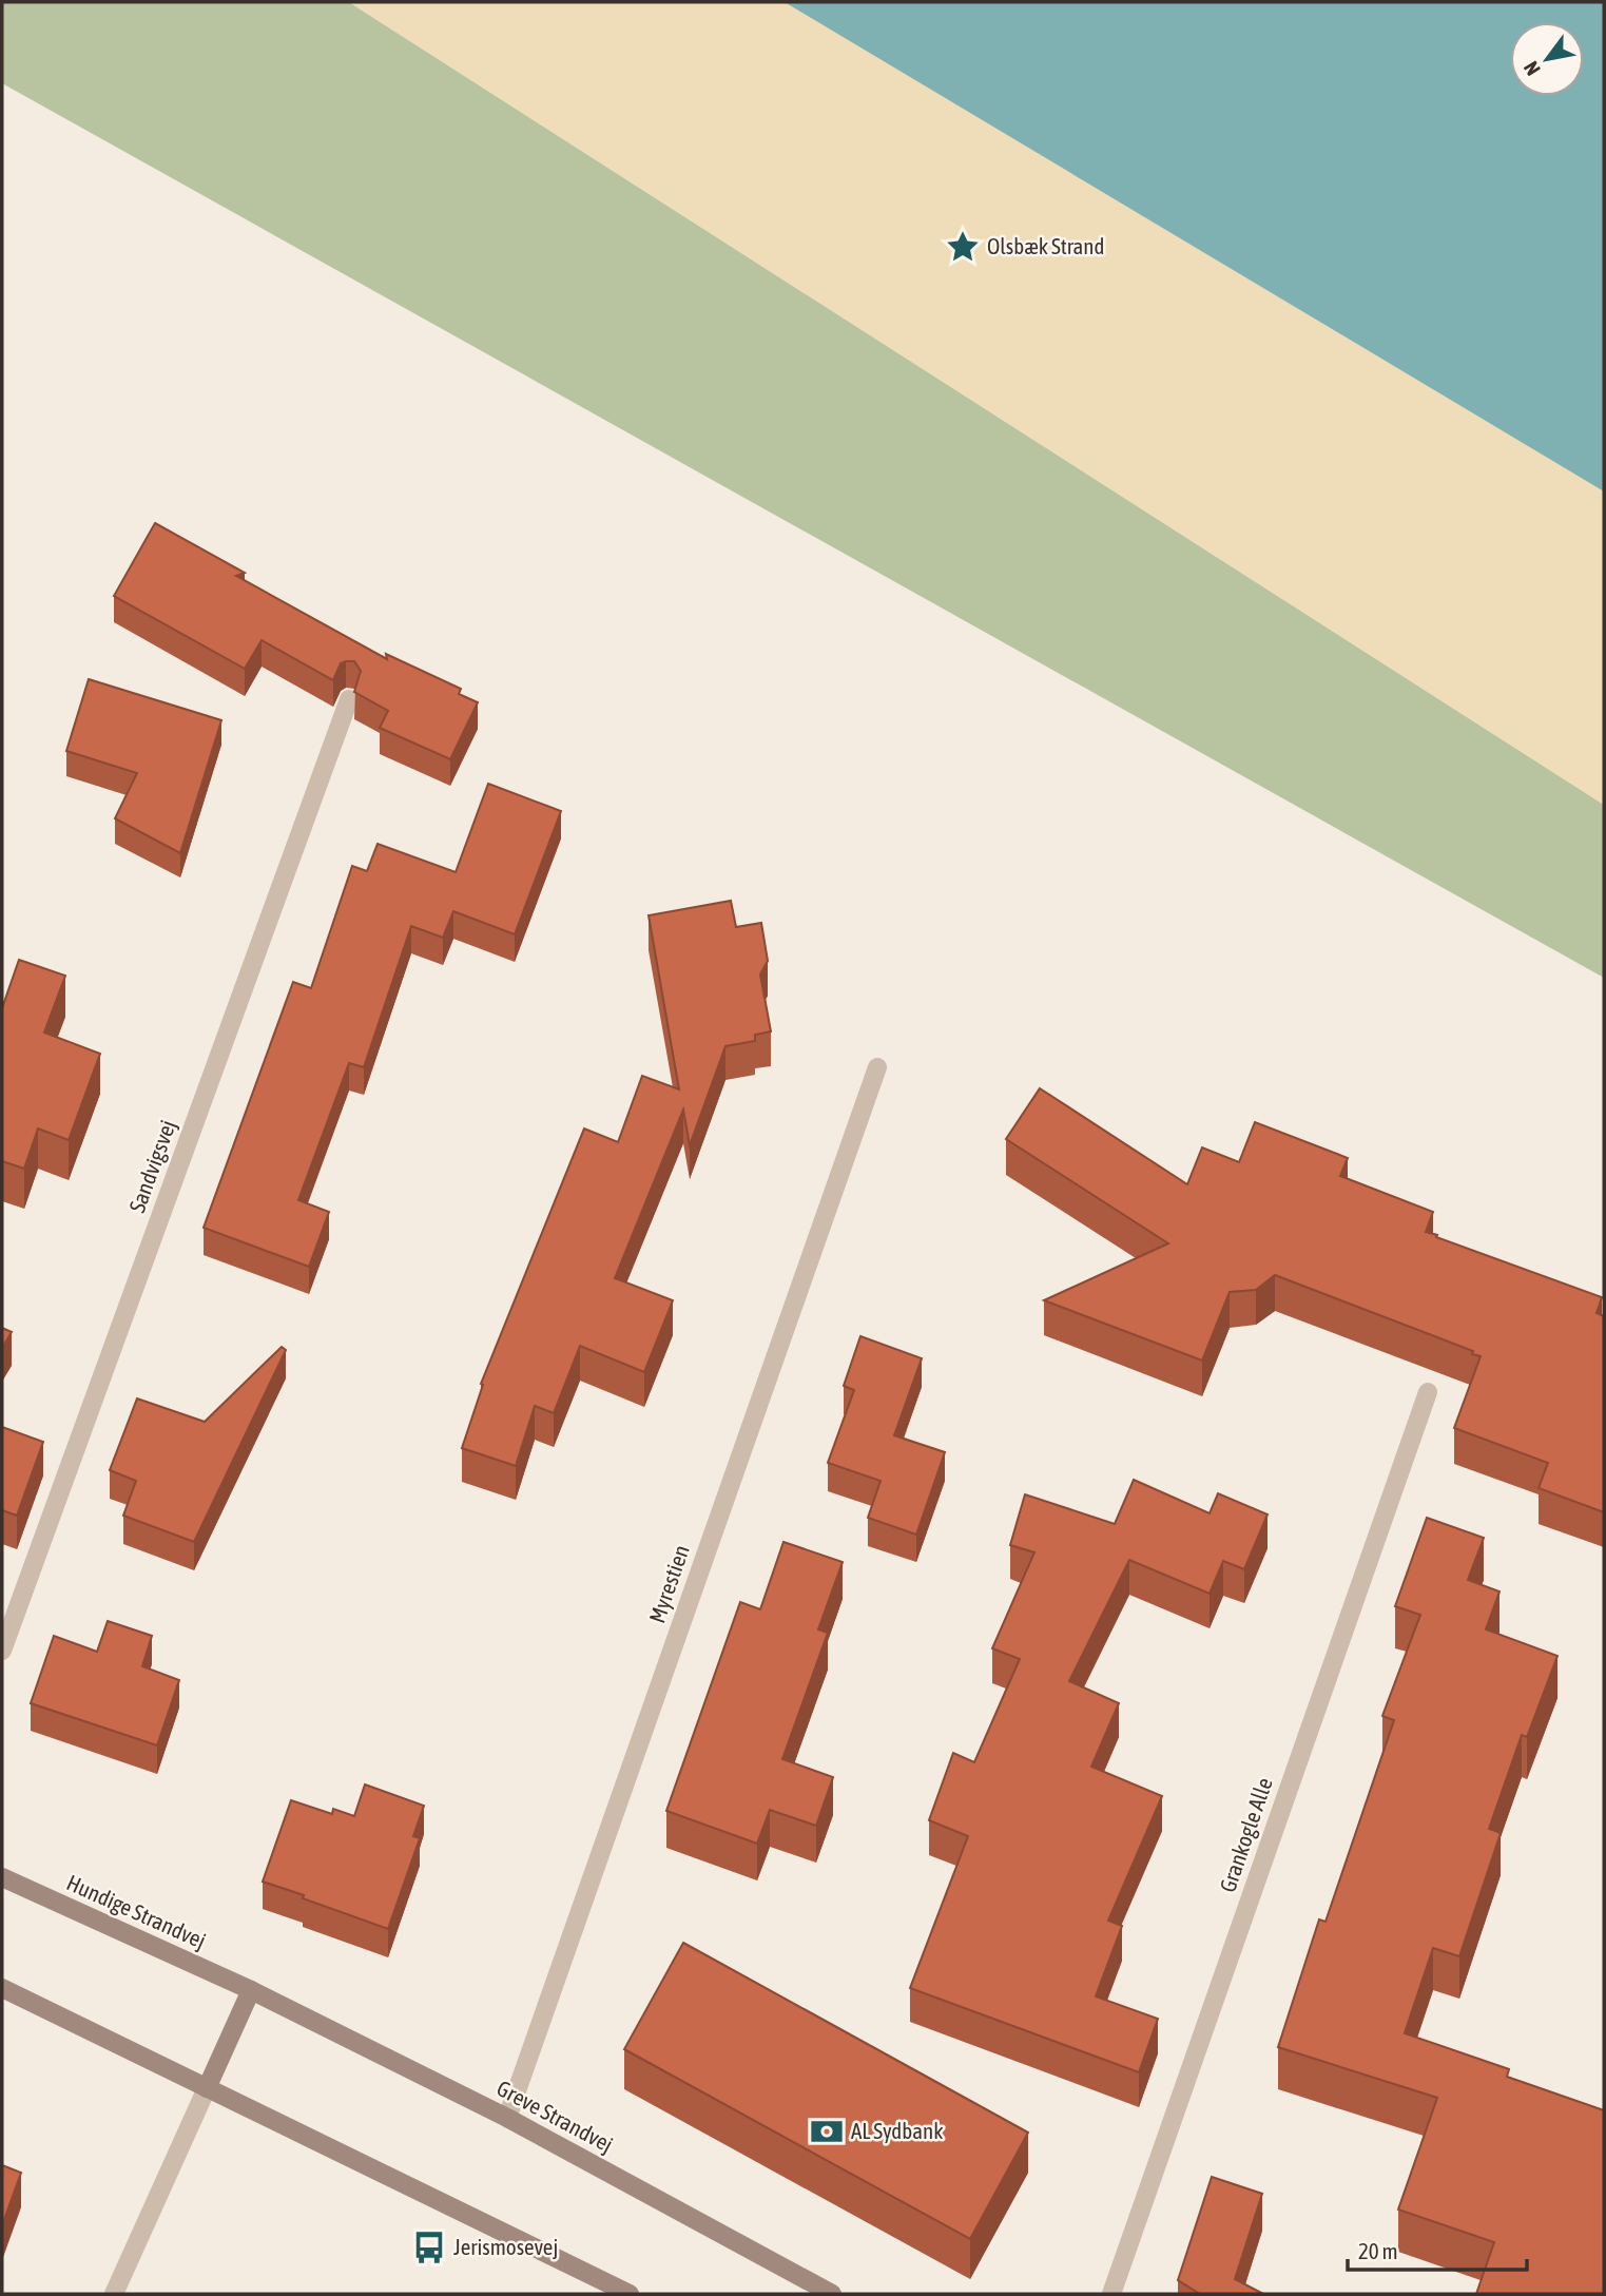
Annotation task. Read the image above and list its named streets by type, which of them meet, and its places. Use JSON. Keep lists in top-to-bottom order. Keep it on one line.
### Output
{"streets":{"main road":["Hundige Strandvej","Greve Strandvej"],"street":["Sandvigsvej","Myrestien","Grankogle Alle"]},"crossings":[["Myrestien","Greve Strandvej"],["Hundige Strandvej","Greve Strandvej"]],"places":{"place":["Olsbæk Strand"],"bank":["AL Sydbank"],"bus stop":["Jerismosevej"]},"scale_bar":"20 m","north":"bottom left"}
